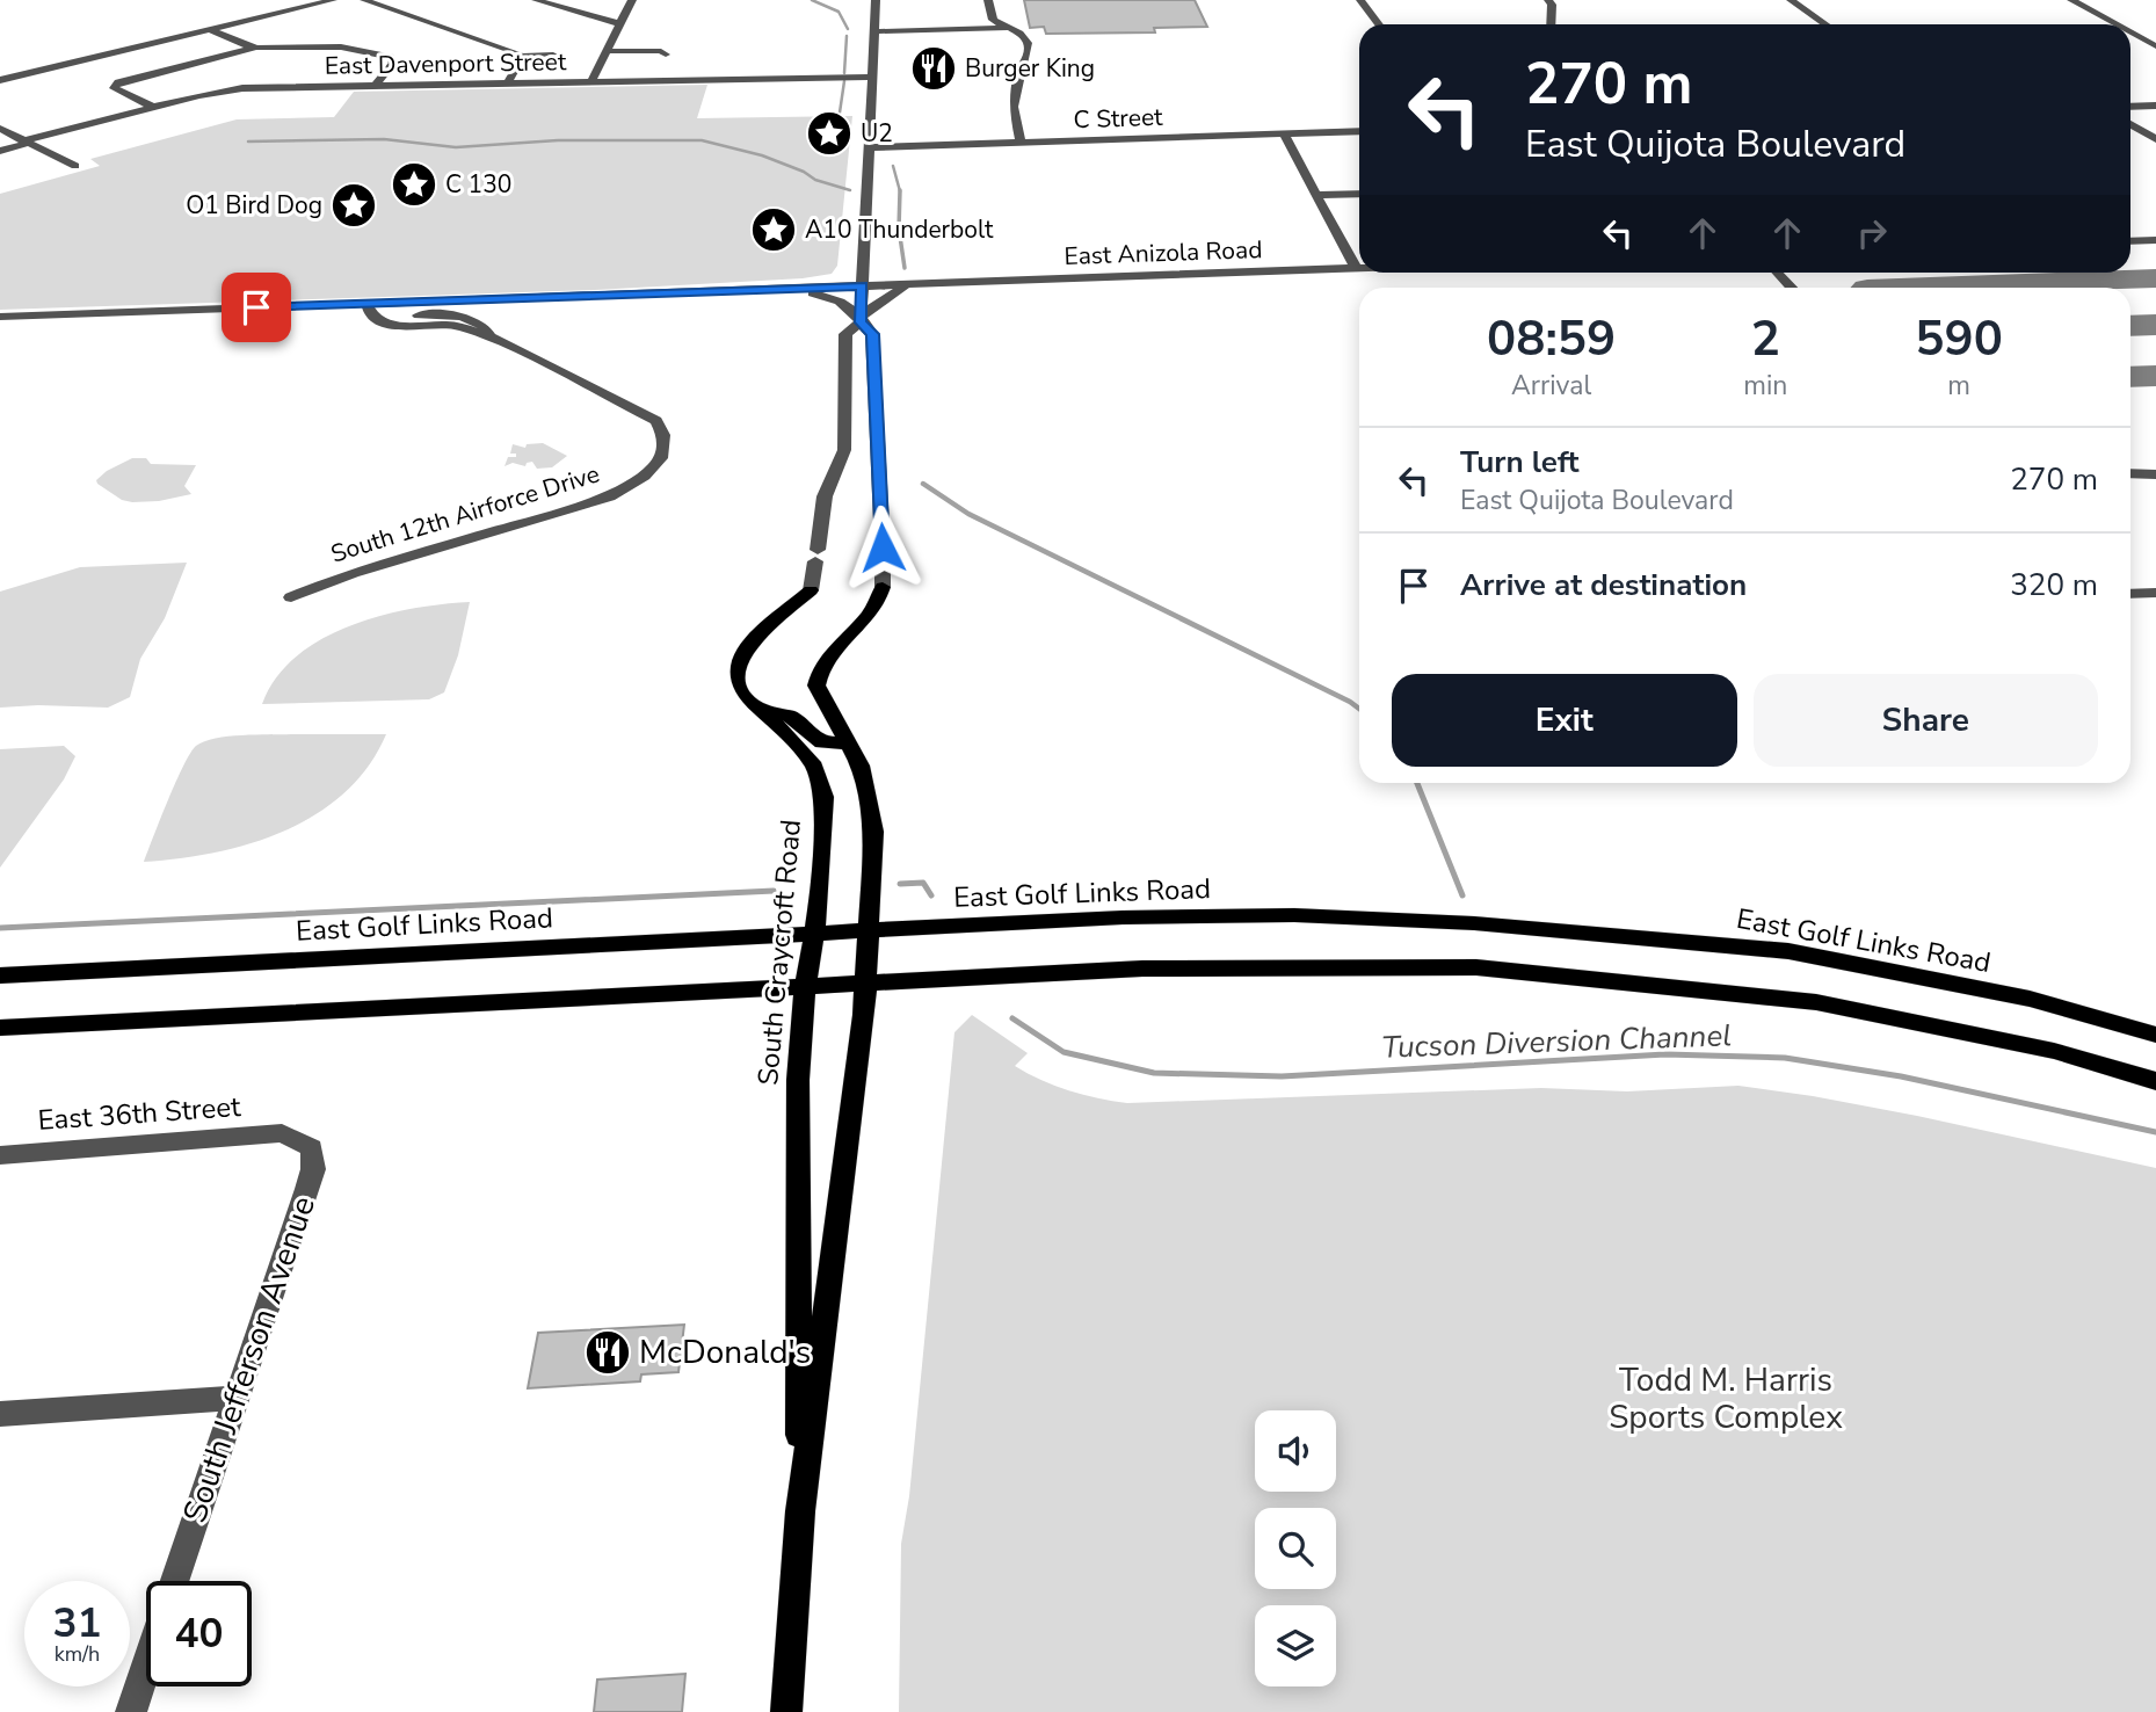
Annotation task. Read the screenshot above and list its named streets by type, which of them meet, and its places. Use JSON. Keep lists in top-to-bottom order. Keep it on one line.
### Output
{"streets":{"main road":["East Golf Links Road","South Craycroft Road"],"street":["East Davenport Street","C Street","East Anizola Road","South 12th Airforce Drive","East 36th Street","South Jefferson Avenue"]},"crossings":[["East Golf Links Road","South Craycroft Road"],["East 36th Street","South Jefferson Avenue"]],"water":["Tucson Diversion Channel"],"parks":["Todd M. Harris Sports Complex"],"places":{"restaurant":["Burger King","McDonald's"],"place":["U2","C 130","O1 Bird Dog","A10 Thunderbolt"]},"page":{"turn":["270 m","East Quijota Boulevard"],"eta":["08:59","Arrival","2","min","590","m"],"list":[{"name":"Turn left","note":"East Quijota Boulevard","value":"270 m"},{"name":"Arrive at destination","value":"320 m"}],"buttons":["Exit","Share"],"speed":"31 km/h","limit":"40"}}
